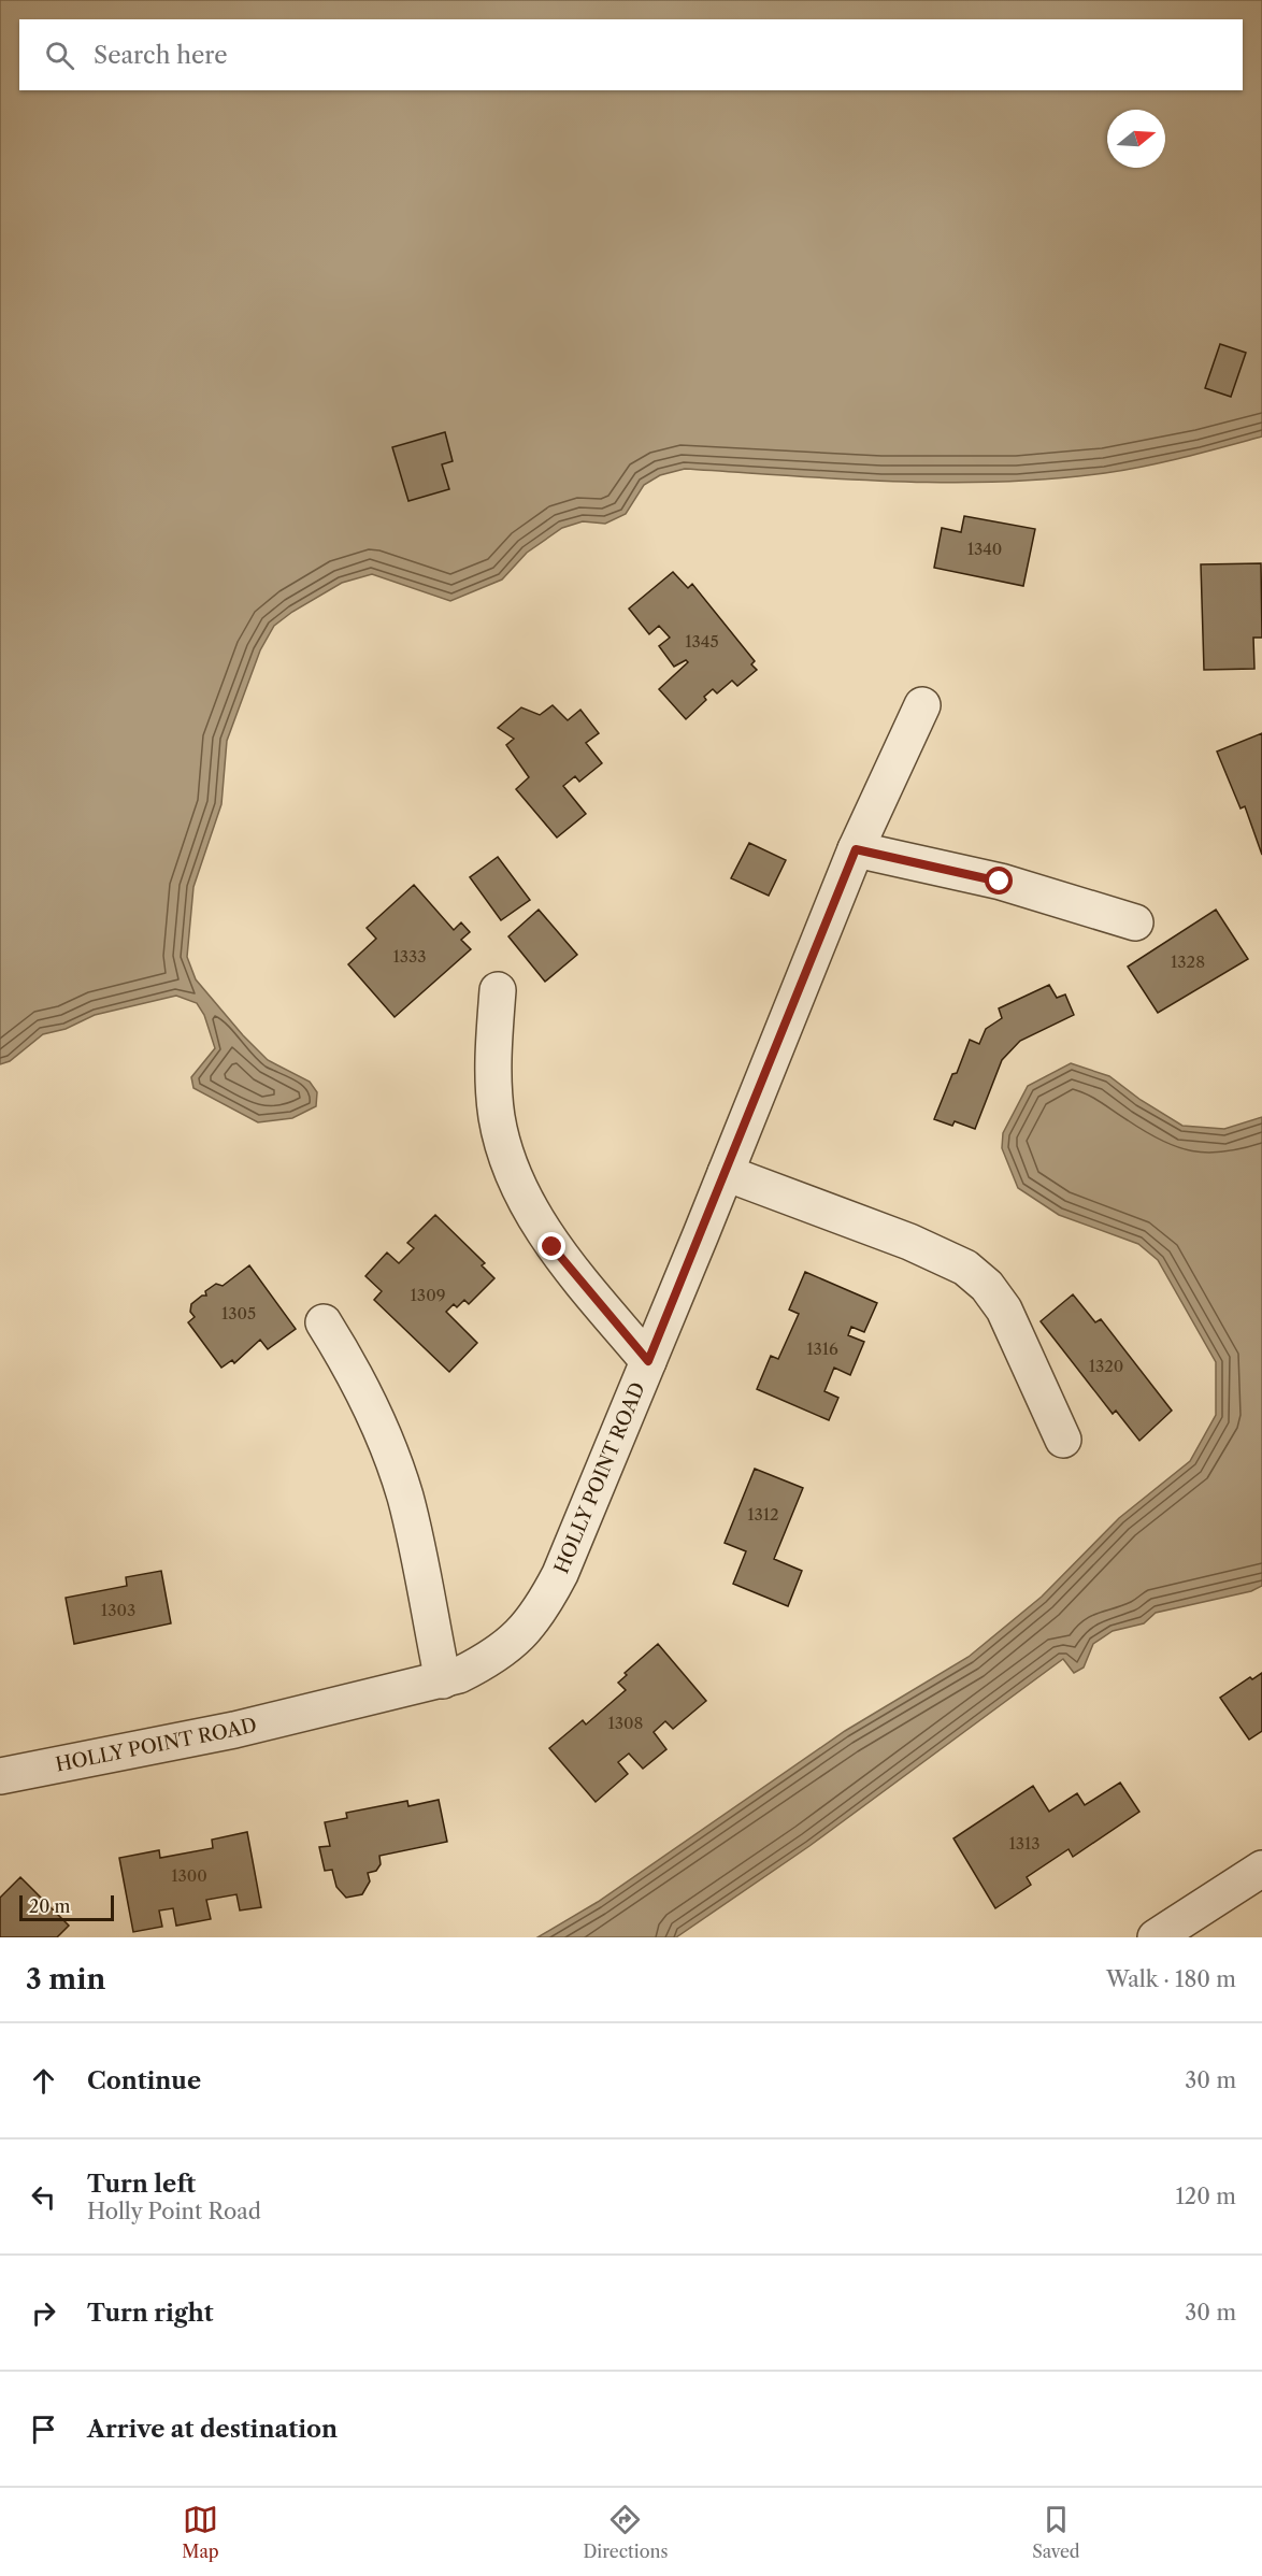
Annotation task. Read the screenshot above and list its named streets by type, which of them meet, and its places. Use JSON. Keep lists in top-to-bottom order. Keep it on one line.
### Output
{"streets":{"street":["HOLLY POINT ROAD"]},"house_numbers":["1340","1345","1333","1328","1309","1305","1316","1320","1312","1303","1308","1313","1300"],"scale_bar":"20 m","north":"right","page":{"search":"Search here","scale":"20 m","heading":["3 min","Walk · 180 m"],"list":[["Continue","30 m"],["Turn left","Holly Point Road","120 m"],["Turn right","30 m"],"Arrive at destination"],"nav":["Map","Directions","Saved"]}}
